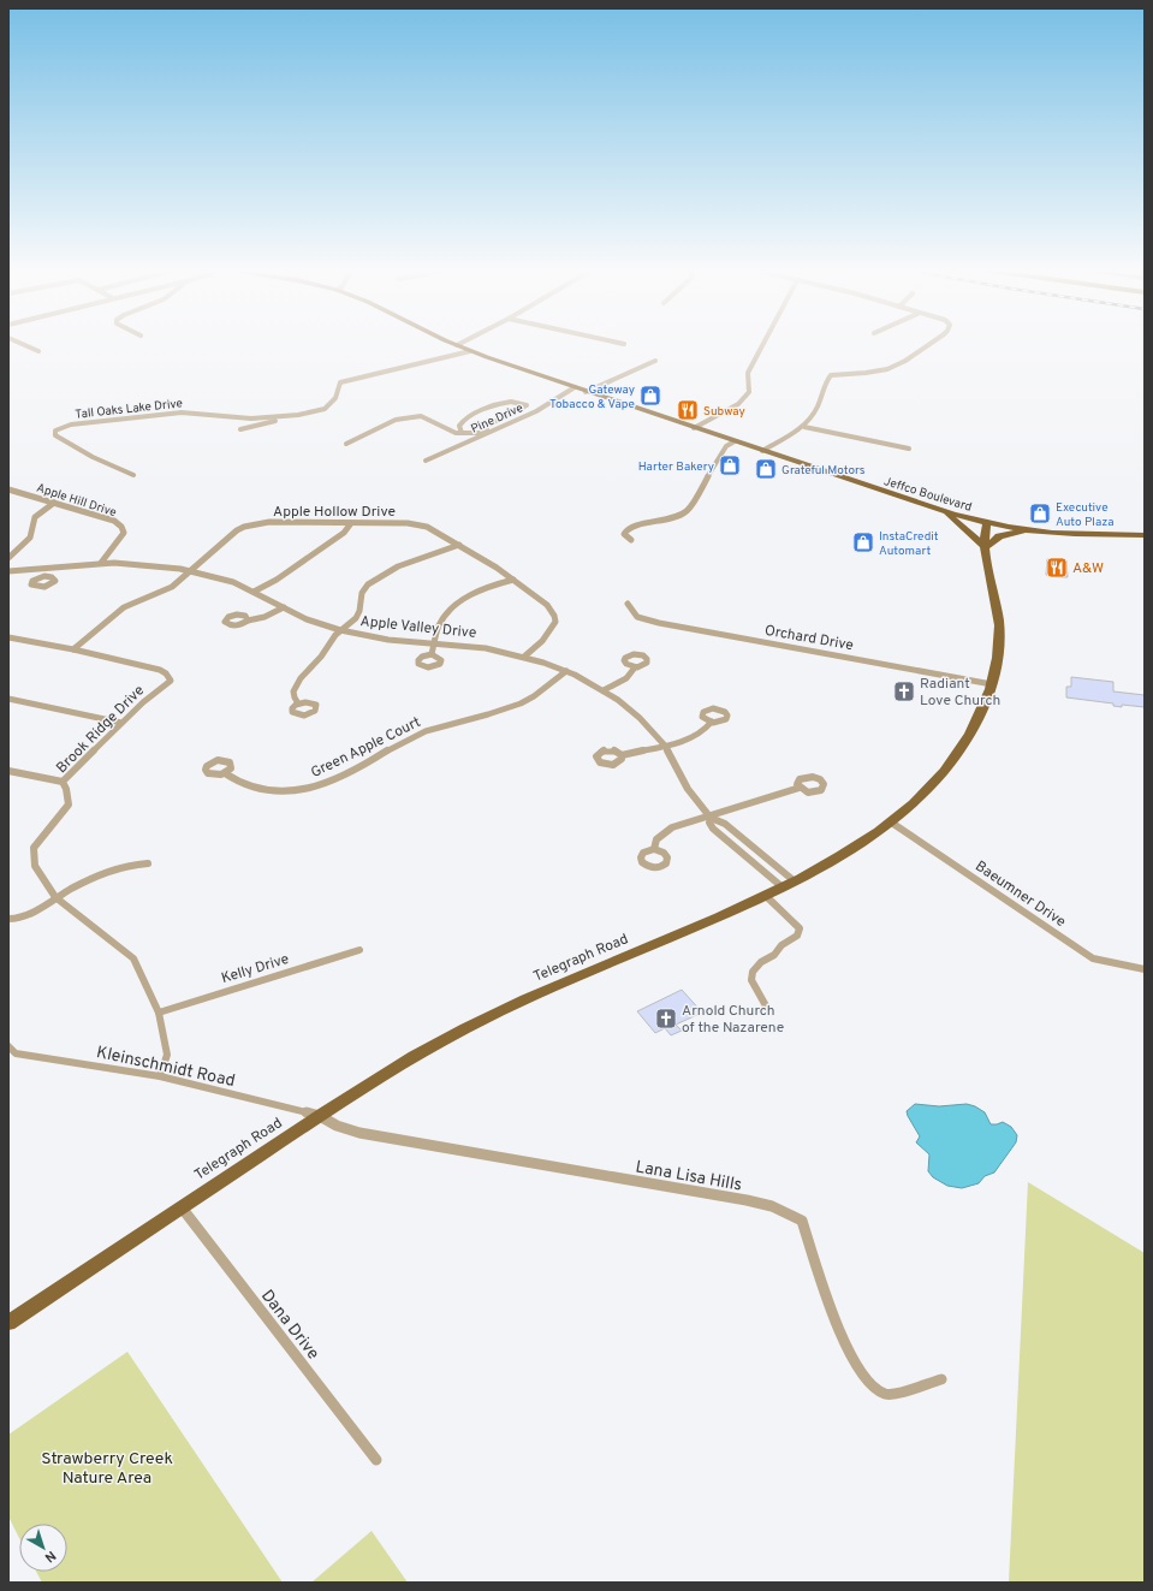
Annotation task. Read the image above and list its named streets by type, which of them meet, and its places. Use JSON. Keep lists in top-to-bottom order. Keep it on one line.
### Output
{"streets":{"main road":["Jeffco Boulevard","Telegraph Road"],"street":["Tall Oaks Lake Drive","Pine Drive","Apple Hill Drive","Apple Hollow Drive","Apple Valley Drive","Orchard Drive","Brook Ridge Drive","Green Apple Court","Baeumner Drive","Kelly Drive","Kleinschmidt Road","Lana Lisa Hills","Dana Drive"]},"crossings":[["Tall Oaks Lake Drive","Jeffco Boulevard"],["Pine Drive","Jeffco Boulevard"],["Jeffco Boulevard","Telegraph Road"],["Apple Hill Drive","Apple Valley Drive"],["Apple Hollow Drive","Apple Valley Drive"],["Apple Hollow Drive","Brook Ridge Drive"],["Apple Valley Drive","Green Apple Court"],["Apple Valley Drive","Telegraph Road"],["Orchard Drive","Telegraph Road"],["Baeumner Drive","Telegraph Road"],["Telegraph Road","Kleinschmidt Road"],["Telegraph Road","Lana Lisa Hills"],["Telegraph Road","Dana Drive"],["Kleinschmidt Road","Lana Lisa Hills"]],"parks":["Strawberry Creek Nature Area"],"places":{"shop":["Gateway Tobacco & Vape","Harter Bakery","Grateful Motors","Executive Auto Plaza","InstaCredit Automart"],"restaurant":["Subway","A&W"],"church":["Radiant Love Church","Arnold Church of the Nazarene"]},"north":"bottom right"}
